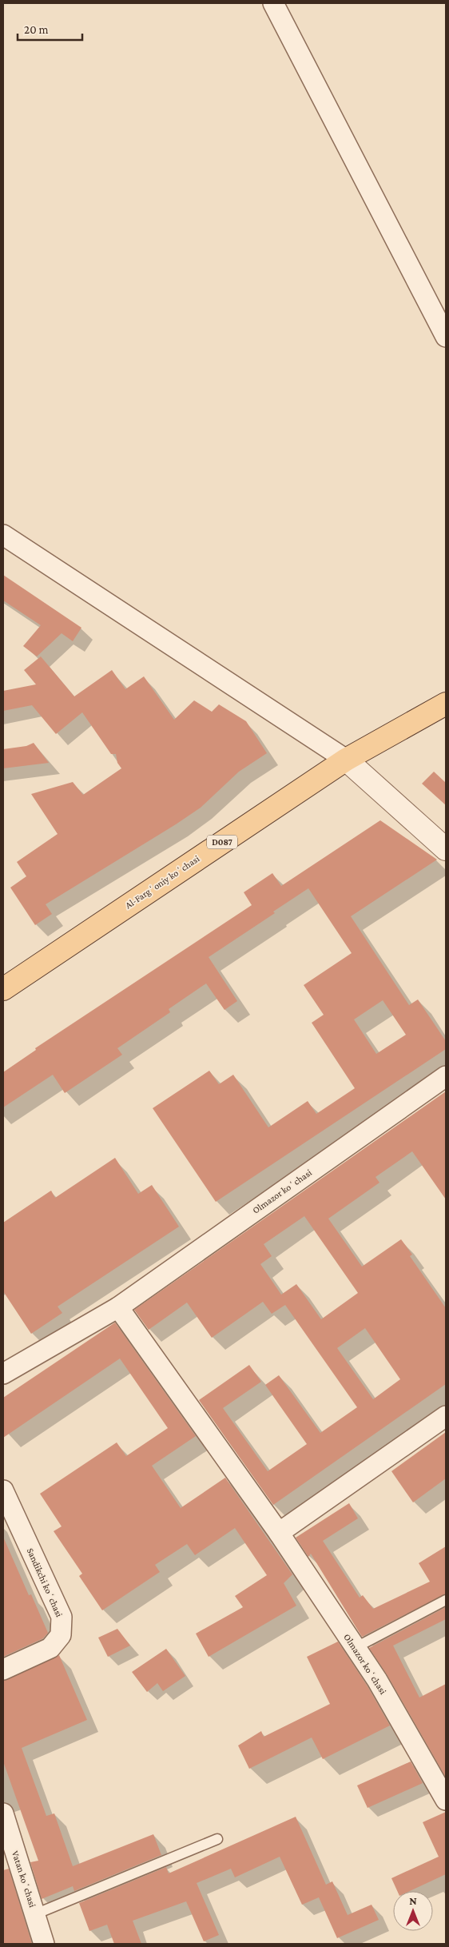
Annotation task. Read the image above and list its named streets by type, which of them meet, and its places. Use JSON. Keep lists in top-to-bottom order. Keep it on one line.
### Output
{"streets":{"main road":["D087","Al-Fargʻoniy koʻchasi"],"street":["Olmazor koʻchasi","Sandikchi koʻchasi","Vatan koʻchasi"]},"scale_bar":"20 m","north":"top"}
